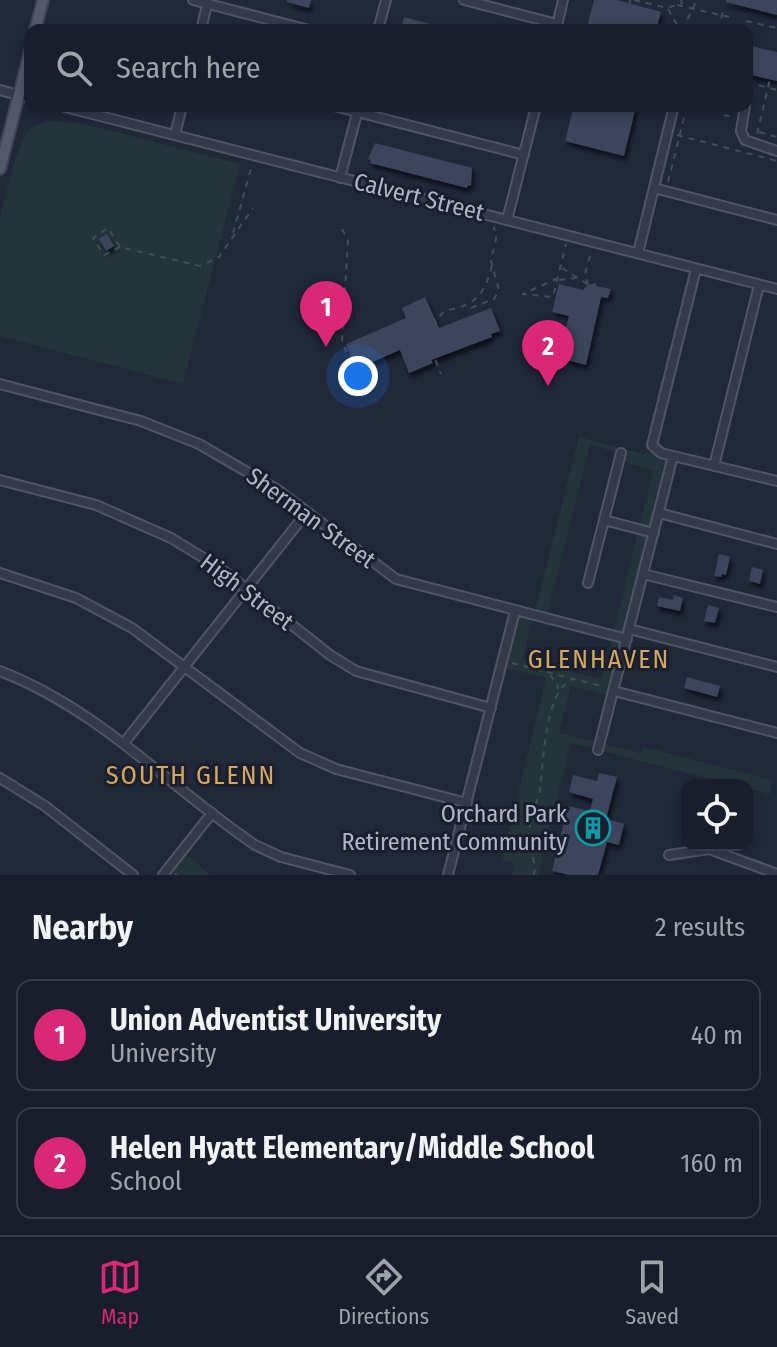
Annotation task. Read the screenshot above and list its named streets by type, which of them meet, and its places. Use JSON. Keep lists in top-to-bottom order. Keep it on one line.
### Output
{"streets":{"street":["Calvert Street","Sherman Street","High Street"]},"districts":["GLENHAVEN","SOUTH GLENN"],"places":{"building":["Orchard Park Retirement Community"]},"page":{"search":"Search here","pins":["1","2"],"heading":["Nearby","2 results"],"list":[{"mark":"1","name":"Union Adventist University","note":"University","value":"40 m"},{"mark":"2","name":"Helen Hyatt Elementary/Middle School","note":"School","value":"160 m"}],"nav":["Map","Directions","Saved"]}}
